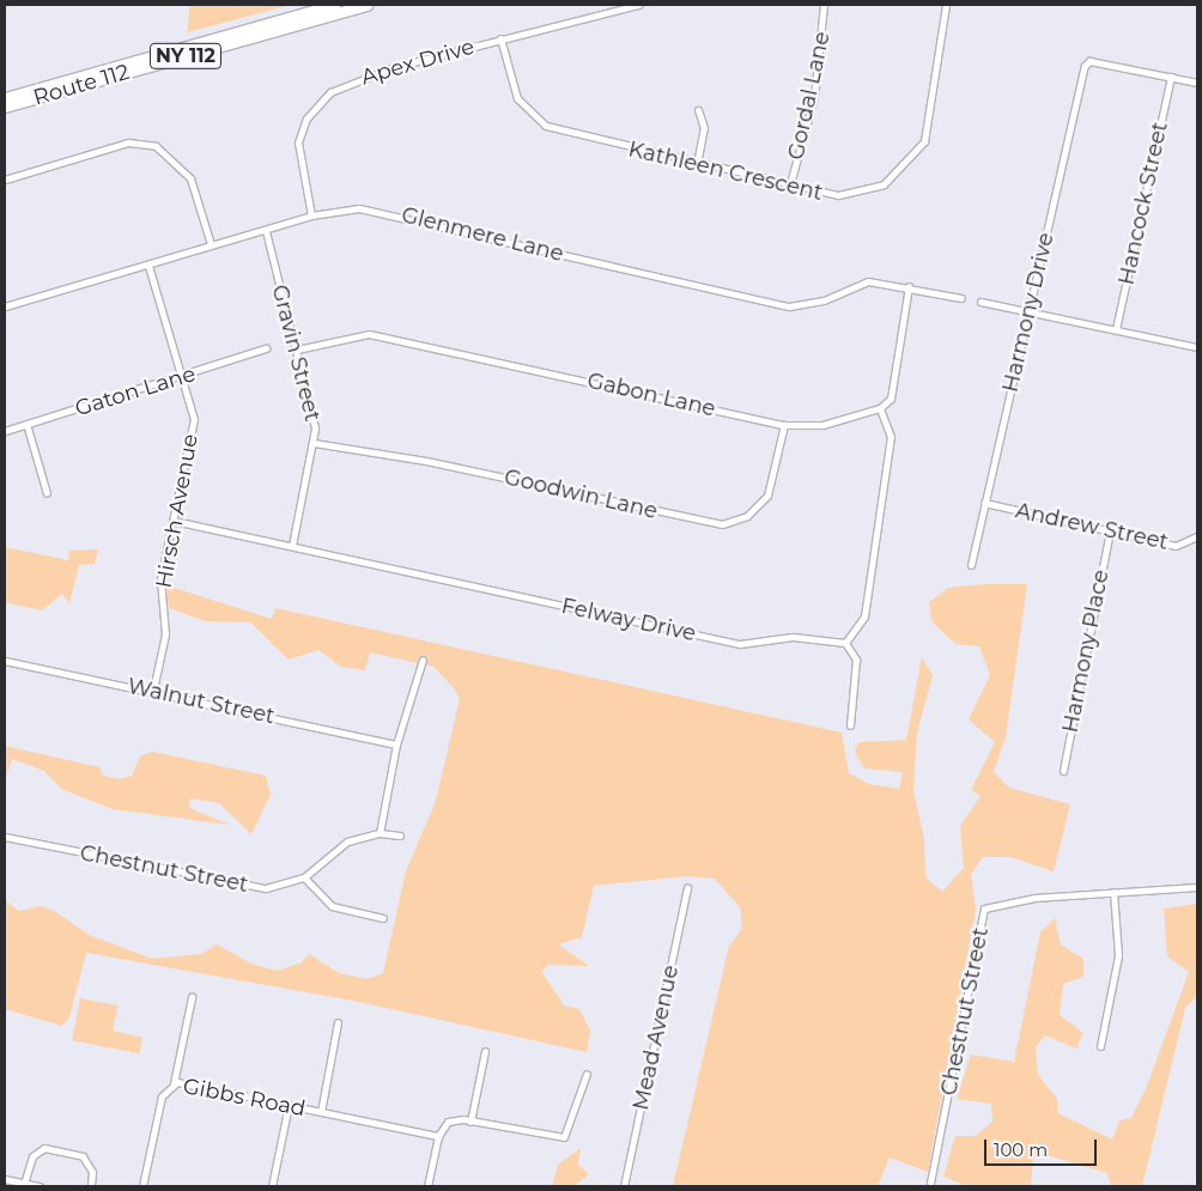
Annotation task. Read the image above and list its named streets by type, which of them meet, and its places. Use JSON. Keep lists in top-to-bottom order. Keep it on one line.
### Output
{"streets":{"main road":["NY 112","Route 112"],"street":["Apex Drive","Gordal Lane","Kathleen Crescent","Hancock Street","Glenmere Lane","Harmony Drive","Gravin Street","Gaton Lane","Gabon Lane","Goodwin Lane","Hirsch Avenue","Andrew Street","Felway Drive","Harmony Place","Walnut Street","Chestnut Street","Mead Avenue","Gibbs Road"]},"crossings":[["Apex Drive","Kathleen Crescent"],["Apex Drive","Glenmere Lane"],["Gordal Lane","Kathleen Crescent"],["Hancock Street","Harmony Drive"],["Glenmere Lane","Gravin Street"],["Glenmere Lane","Hirsch Avenue"],["Harmony Drive","Andrew Street"],["Gravin Street","Gabon Lane"],["Gravin Street","Goodwin Lane"],["Gravin Street","Felway Drive"],["Gaton Lane","Hirsch Avenue"],["Gabon Lane","Goodwin Lane"],["Hirsch Avenue","Felway Drive"],["Hirsch Avenue","Walnut Street"],["Andrew Street","Harmony Place"]],"scale_bar":"100 m"}
